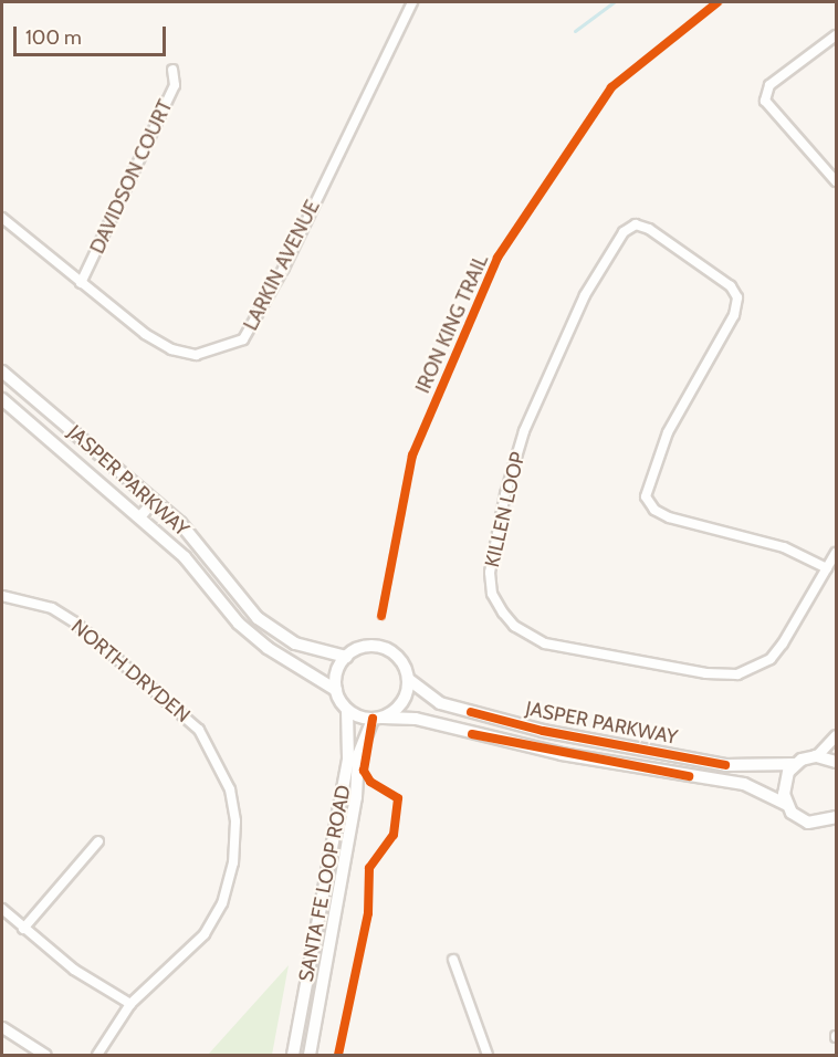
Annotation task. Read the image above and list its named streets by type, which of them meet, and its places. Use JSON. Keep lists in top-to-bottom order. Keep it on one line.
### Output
{"streets":{"main road":["JASPER PARKWAY","SANTA FE LOOP ROAD"],"street":["DAVIDSON COURT","LARKIN AVENUE","KILLEN LOOP","NORTH DRYDEN"],"cycle path":["IRON KING TRAIL"]},"crossings":[["DAVIDSON COURT","LARKIN AVENUE"],["JASPER PARKWAY","SANTA FE LOOP ROAD"]],"scale_bar":"100 m"}
